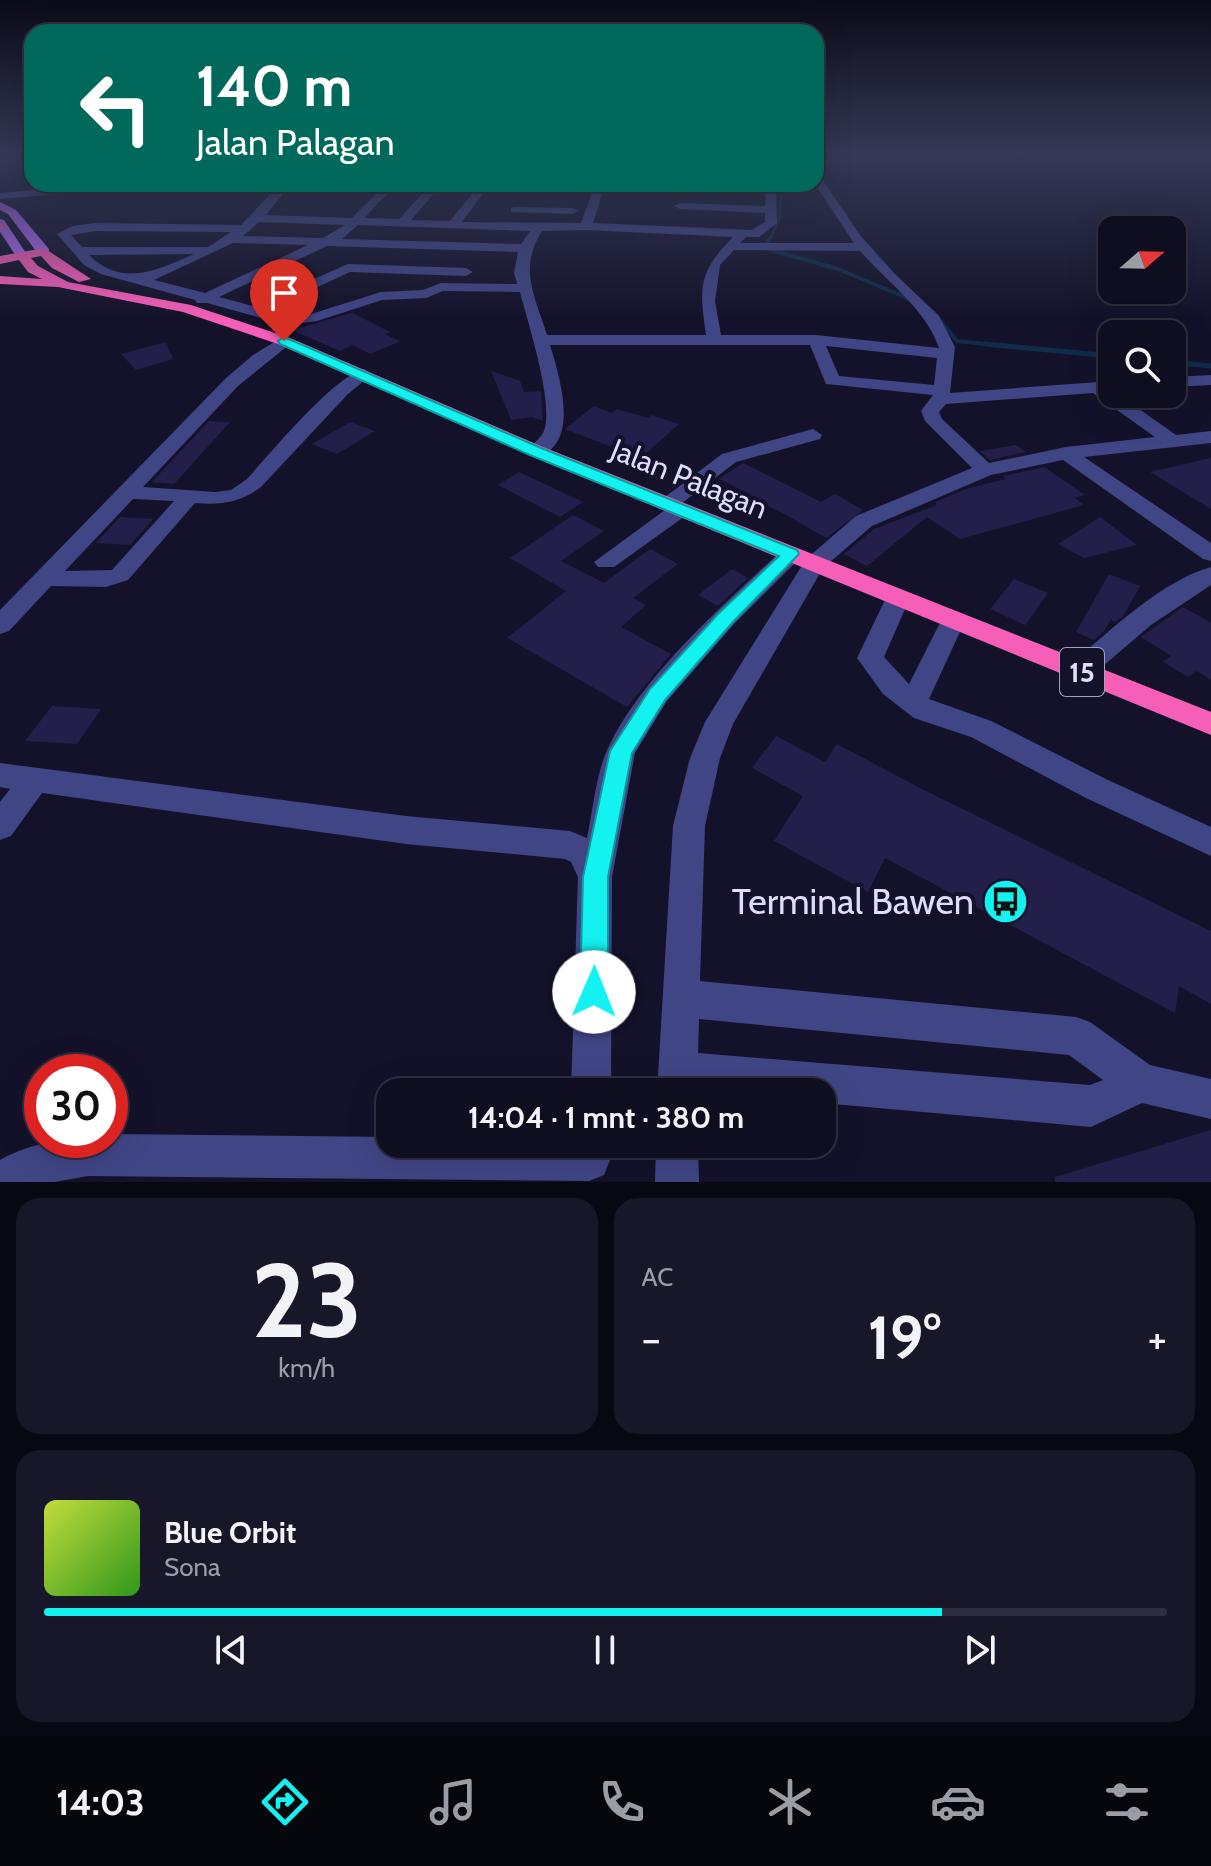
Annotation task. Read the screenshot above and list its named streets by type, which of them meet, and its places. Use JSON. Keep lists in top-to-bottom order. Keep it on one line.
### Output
{"streets":{"highway":["Jalan Palagan","15"]},"crossings":[["Jalan Palagan","15"]],"places":{"bus stop":["Terminal Bawen"]},"north":"right","page":{"turn":["140 m","Jalan Palagan"],"limit":"30","trip":"14:04 · 1 mnt · 380 m","tile":[["23","km/h"],"AC"],"heat":["−","19°","+"],"song":["Blue Orbit","Sona"],"tabs":"14:03"}}
